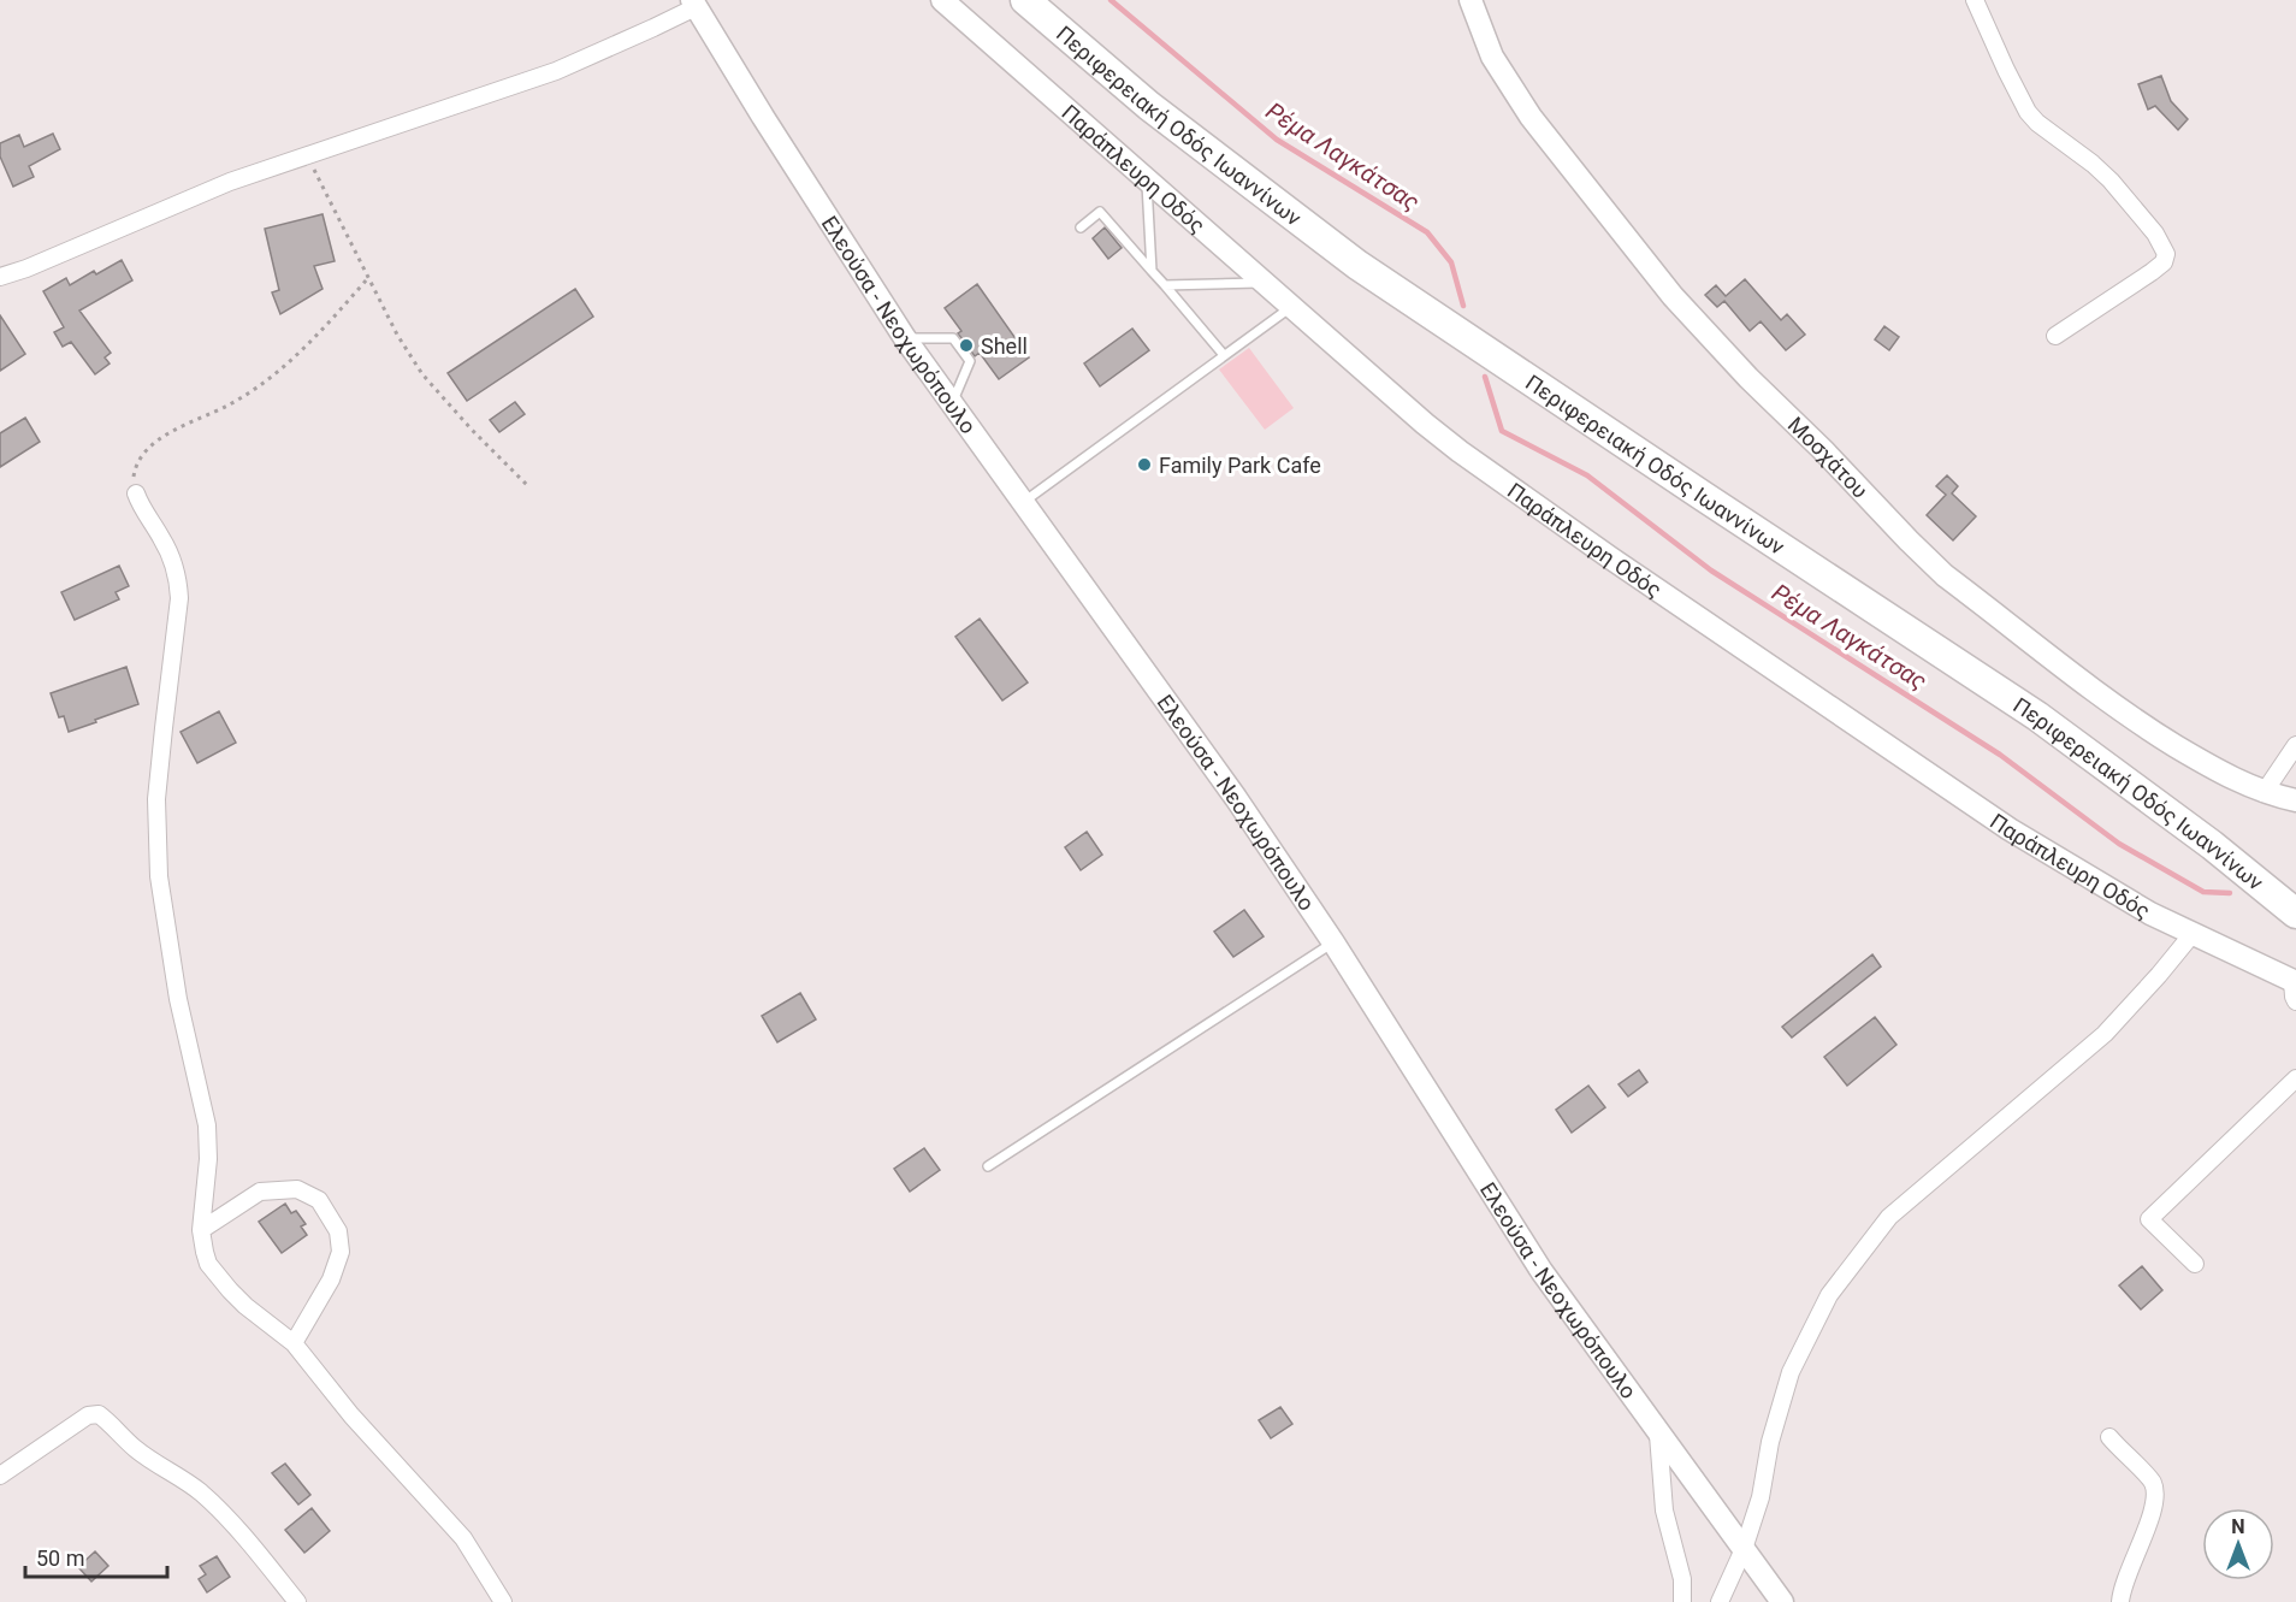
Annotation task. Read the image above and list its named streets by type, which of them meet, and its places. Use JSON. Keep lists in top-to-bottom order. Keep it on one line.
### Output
{"streets":{"highway":["Περιφερειακή Οδός Ιωαννίνων"],"street":["Παράπλευρη Οδός","Ελεούσα - Νεοχωρόπουλο","Μοσχάτου"]},"water":["Ρέμα Λαγκάτσας"],"places":["Shell","Family Park Cafe"],"scale_bar":"50 m","north":"top"}
